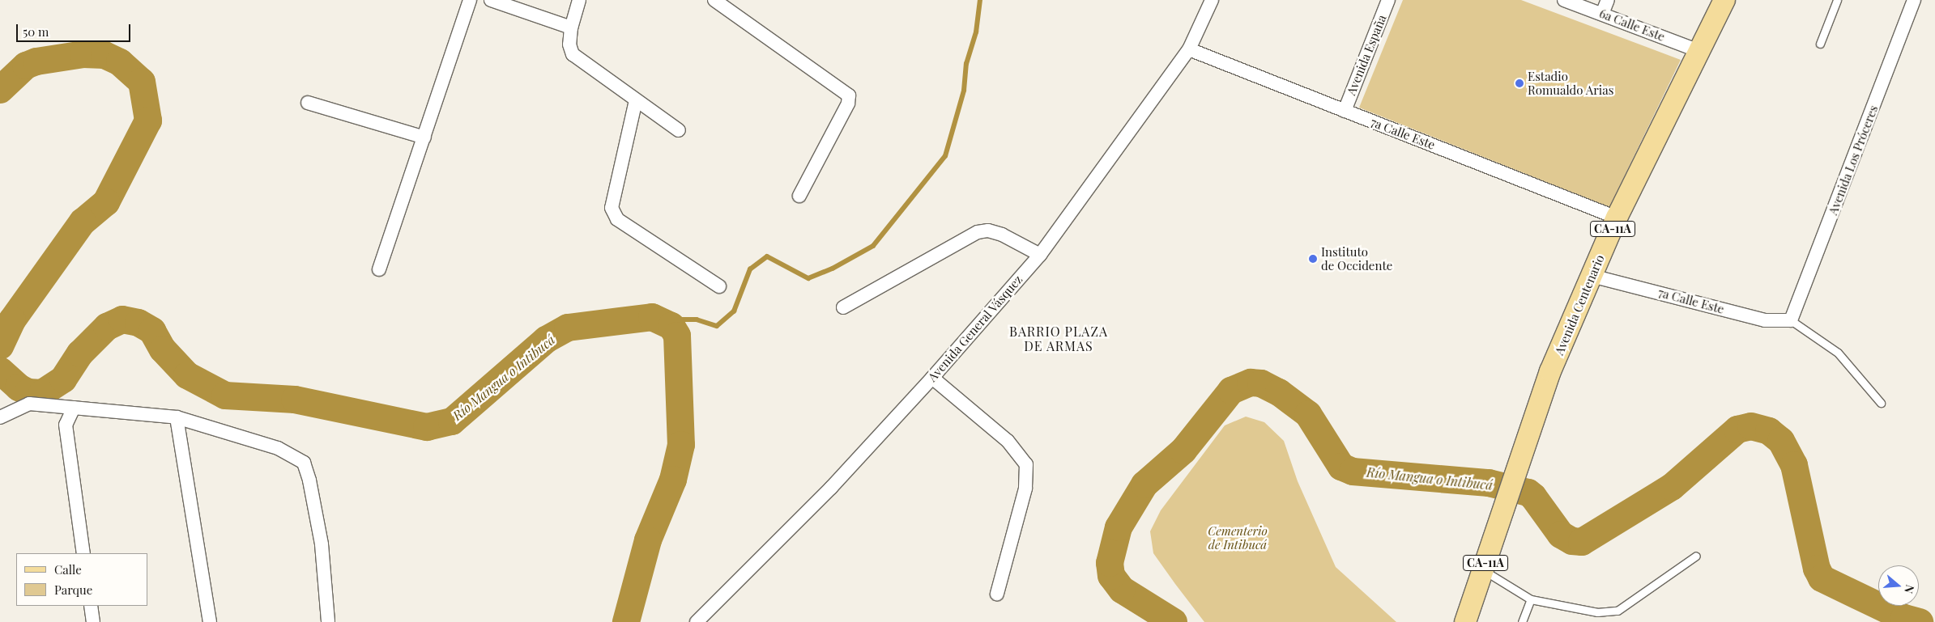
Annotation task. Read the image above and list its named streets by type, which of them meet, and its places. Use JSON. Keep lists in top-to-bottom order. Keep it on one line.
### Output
{"streets":{"main road":["CA-11A","Avenida Centenario"],"street":["6a Calle Este","Avenida España","7a Calle Este","Avenida Los Próceres","Avenida General Vásquez"]},"crossings":[["6a Calle Este","Avenida Centenario"],["Avenida España","7a Calle Este"],["7a Calle Este","Avenida Los Próceres"],["7a Calle Este","Avenida Centenario"],["7a Calle Este","Avenida General Vásquez"]],"districts":["BARRIO PLAZA DE ARMAS"],"water":["Río Mangua o Intibucá"],"parks":["Cementerio de Intibucá"],"places":["Estadio Romualdo Arias","Instituto de Occidente"],"legend":["Calle","Parque"],"scale_bar":"50 m","north":"right"}
